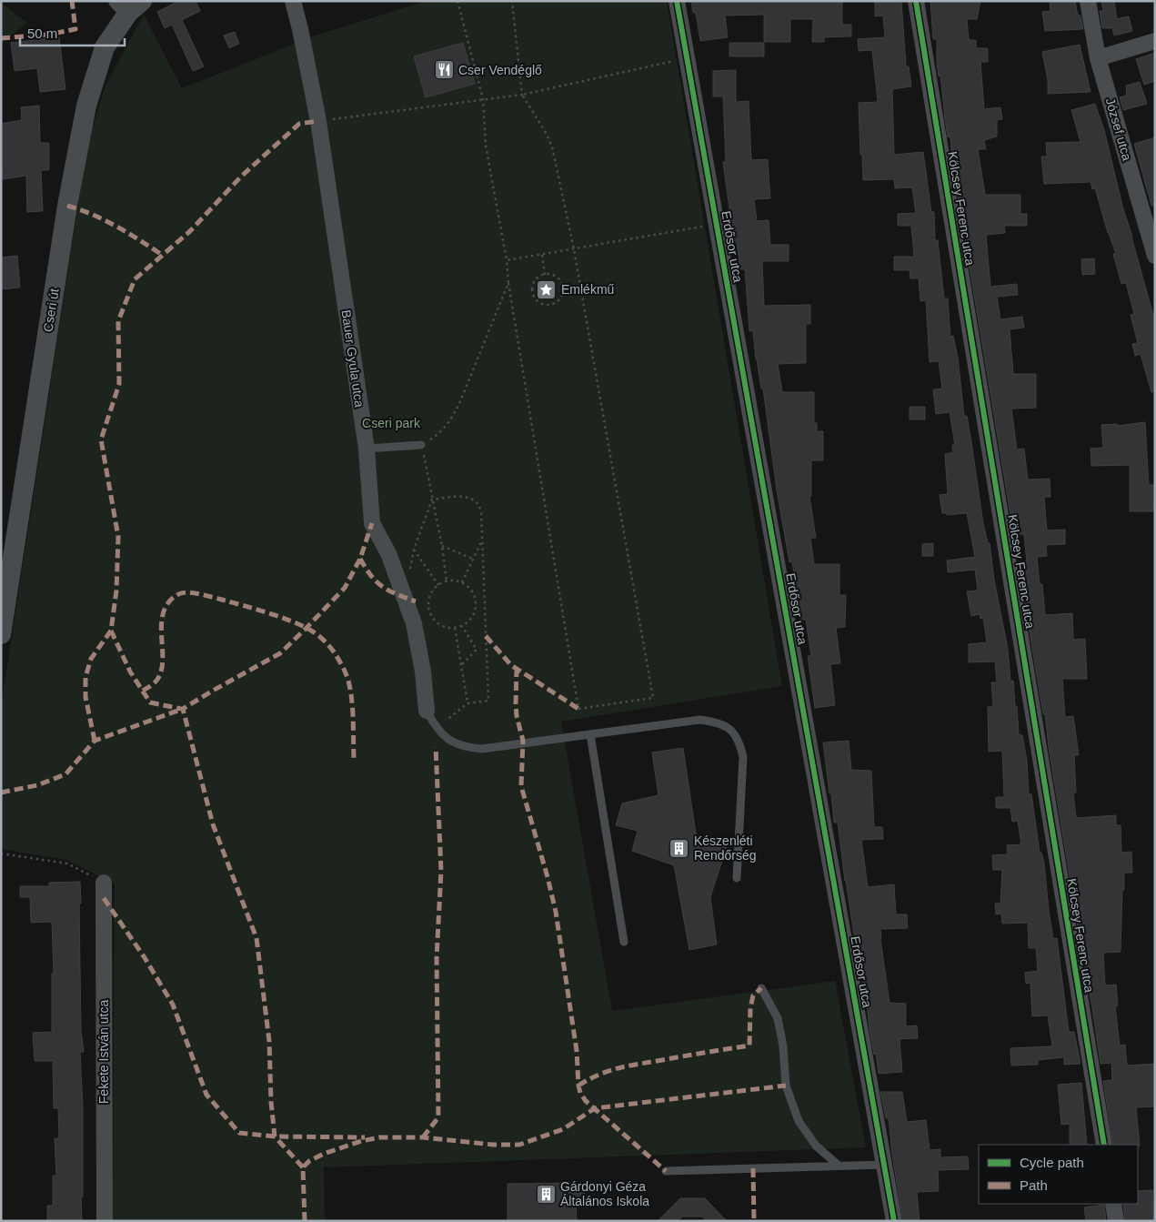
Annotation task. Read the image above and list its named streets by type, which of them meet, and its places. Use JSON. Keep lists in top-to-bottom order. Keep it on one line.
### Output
{"streets":{"street":["József utca","Kölcsey Ferenc utca","Erdősor utca","Cseri út","Bauer Gyula utca","Fekete István utca"]},"parks":["Cseri park"],"places":{"restaurant":["Cser Vendéglő"],"place":["Emlékmű"],"building":["Készenléti Rendőrség","Gárdonyi Géza Általános Iskola"]},"legend":["Cycle path","Path"],"scale_bar":"50 m"}
